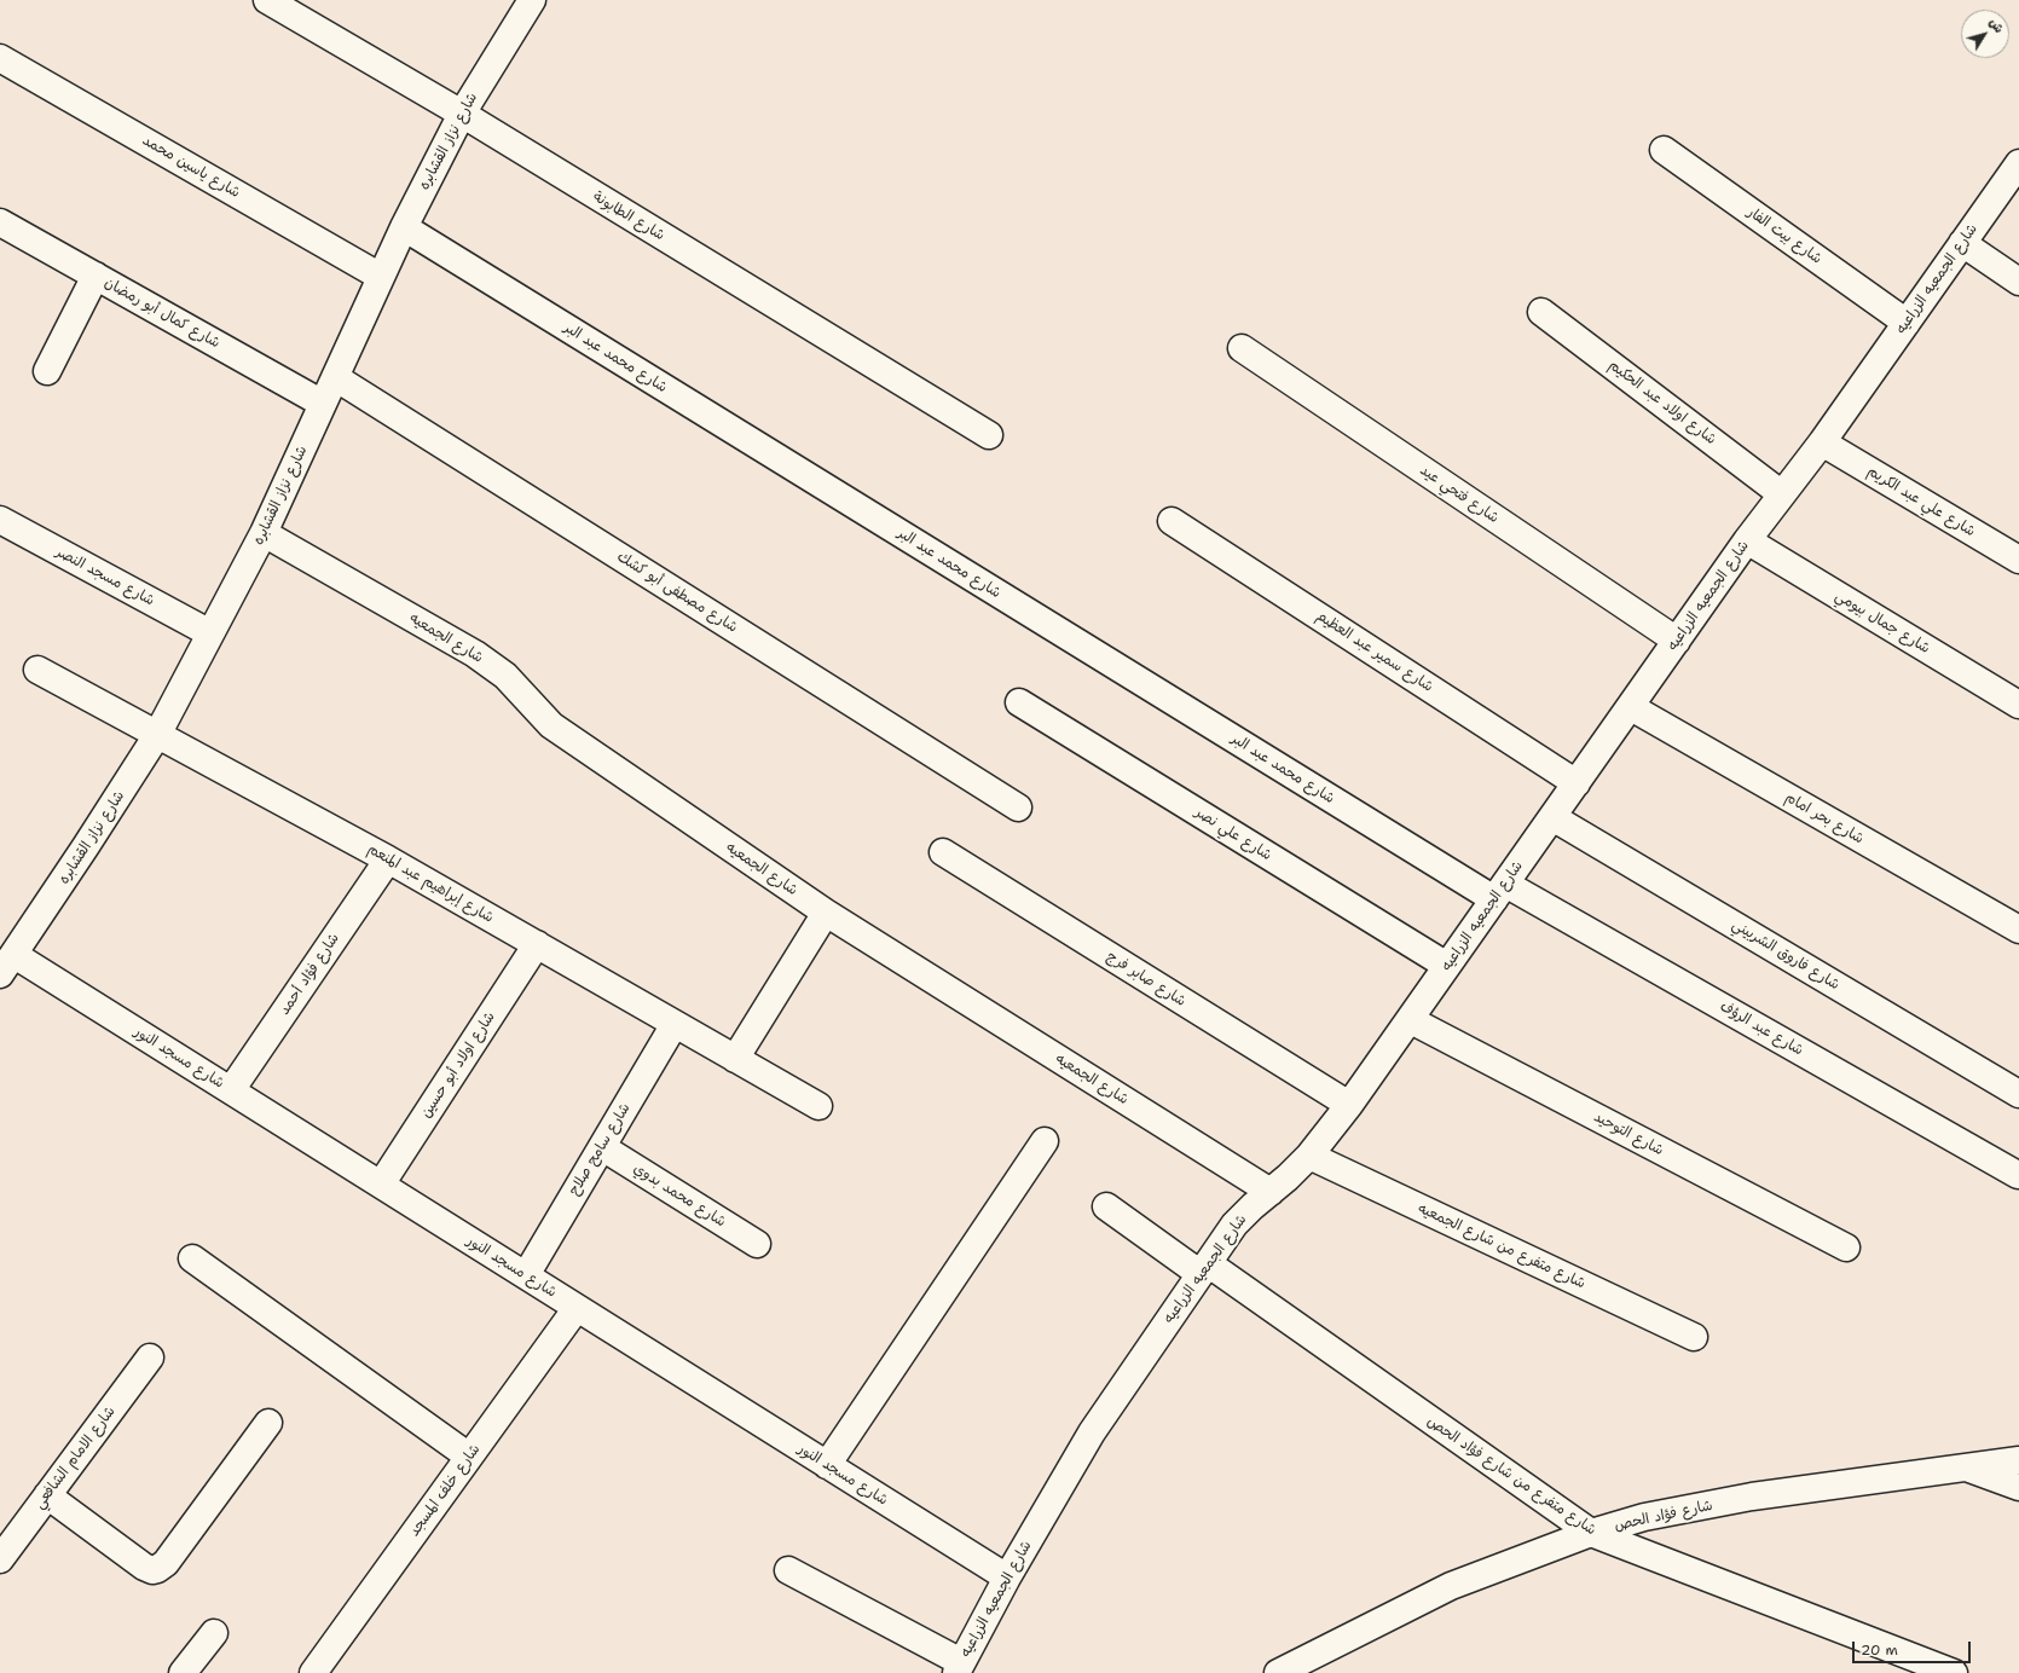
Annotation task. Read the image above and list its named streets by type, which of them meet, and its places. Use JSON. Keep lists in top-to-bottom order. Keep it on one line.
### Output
{"streets":{"street":["شارع نزاز القشابره","شارع ياسين محمد","شارع الطابونة","شارع بيت الفار","شارع الجمعيه الزراعيه","شارع كمال أبو رمضان","شارع محمد عبد البر","شارع اولاد عبد الحكيم","شارع فتحي عيد","شارع علي عبد الكريم","شارع مسجد النصر","شارع مصطفى أبو كشك","شارع جمال بيومي","شارع الجمعيه","شارع سمير عبد العظيم","شارع بحر امام","شارع علي نصر","شارع إبراهيم عبد المنعم","شارع فاروق الشربيني","شارع فؤاد أحمد","شارع صابر فرج","شارع عبد الرؤف","شارع مسجد النور","شارع اولاد أبو حسين","شارع التوحيد","شارع سامح صلاح","شارع محمد بدوي","شارع متفرع من شارع الجمعيه","شارع الامام الشافعي","شارع متفرع من شارع فؤاد الحص","شارع خلف المسجد","شارع فؤاد الحص"]},"crossings":[["شارع نزاز القشابره","شارع ياسين محمد"],["شارع نزاز القشابره","شارع الطابونة"],["شارع نزاز القشابره","شارع كمال أبو رمضان"],["شارع نزاز القشابره","شارع محمد عبد البر"],["شارع نزاز القشابره","شارع مسجد النصر"],["شارع نزاز القشابره","شارع مصطفى أبو كشك"],["شارع نزاز القشابره","شارع الجمعيه"],["شارع نزاز القشابره","شارع إبراهيم عبد المنعم"],["شارع نزاز القشابره","شارع مسجد النور"],["شارع بيت الفار","شارع الجمعيه الزراعيه"],["شارع الجمعيه الزراعيه","شارع محمد عبد البر"],["شارع الجمعيه الزراعيه","شارع اولاد عبد الحكيم"],["شارع الجمعيه الزراعيه","شارع فتحي عيد"],["شارع الجمعيه الزراعيه","شارع علي عبد الكريم"],["شارع الجمعيه الزراعيه","شارع جمال بيومي"],["شارع الجمعيه الزراعيه","شارع الجمعيه"],["شارع الجمعيه الزراعيه","شارع سمير عبد العظيم"],["شارع الجمعيه الزراعيه","شارع بحر امام"],["شارع الجمعيه الزراعيه","شارع علي نصر"],["شارع الجمعيه الزراعيه","شارع فاروق الشربيني"],["شارع الجمعيه الزراعيه","شارع صابر فرج"],["شارع الجمعيه الزراعيه","شارع عبد الرؤف"],["شارع الجمعيه الزراعيه","شارع مسجد النور"],["شارع الجمعيه الزراعيه","شارع التوحيد"],["شارع الجمعيه الزراعيه","شارع متفرع من شارع الجمعيه"],["شارع الجمعيه الزراعيه","شارع متفرع من شارع فؤاد الحص"],["شارع محمد عبد البر","شارع عبد الرؤف"],["شارع إبراهيم عبد المنعم","شارع فؤاد أحمد"],["شارع إبراهيم عبد المنعم","شارع اولاد أبو حسين"],["شارع إبراهيم عبد المنعم","شارع سامح صلاح"],["شارع فؤاد أحمد","شارع مسجد النور"],["شارع مسجد النور","شارع اولاد أبو حسين"],["شارع مسجد النور","شارع سامح صلاح"],["شارع مسجد النور","شارع خلف المسجد"],["شارع سامح صلاح","شارع محمد بدوي"],["شارع متفرع من شارع فؤاد الحص","شارع فؤاد الحص"]],"scale_bar":"20 m","north":"top right"}
